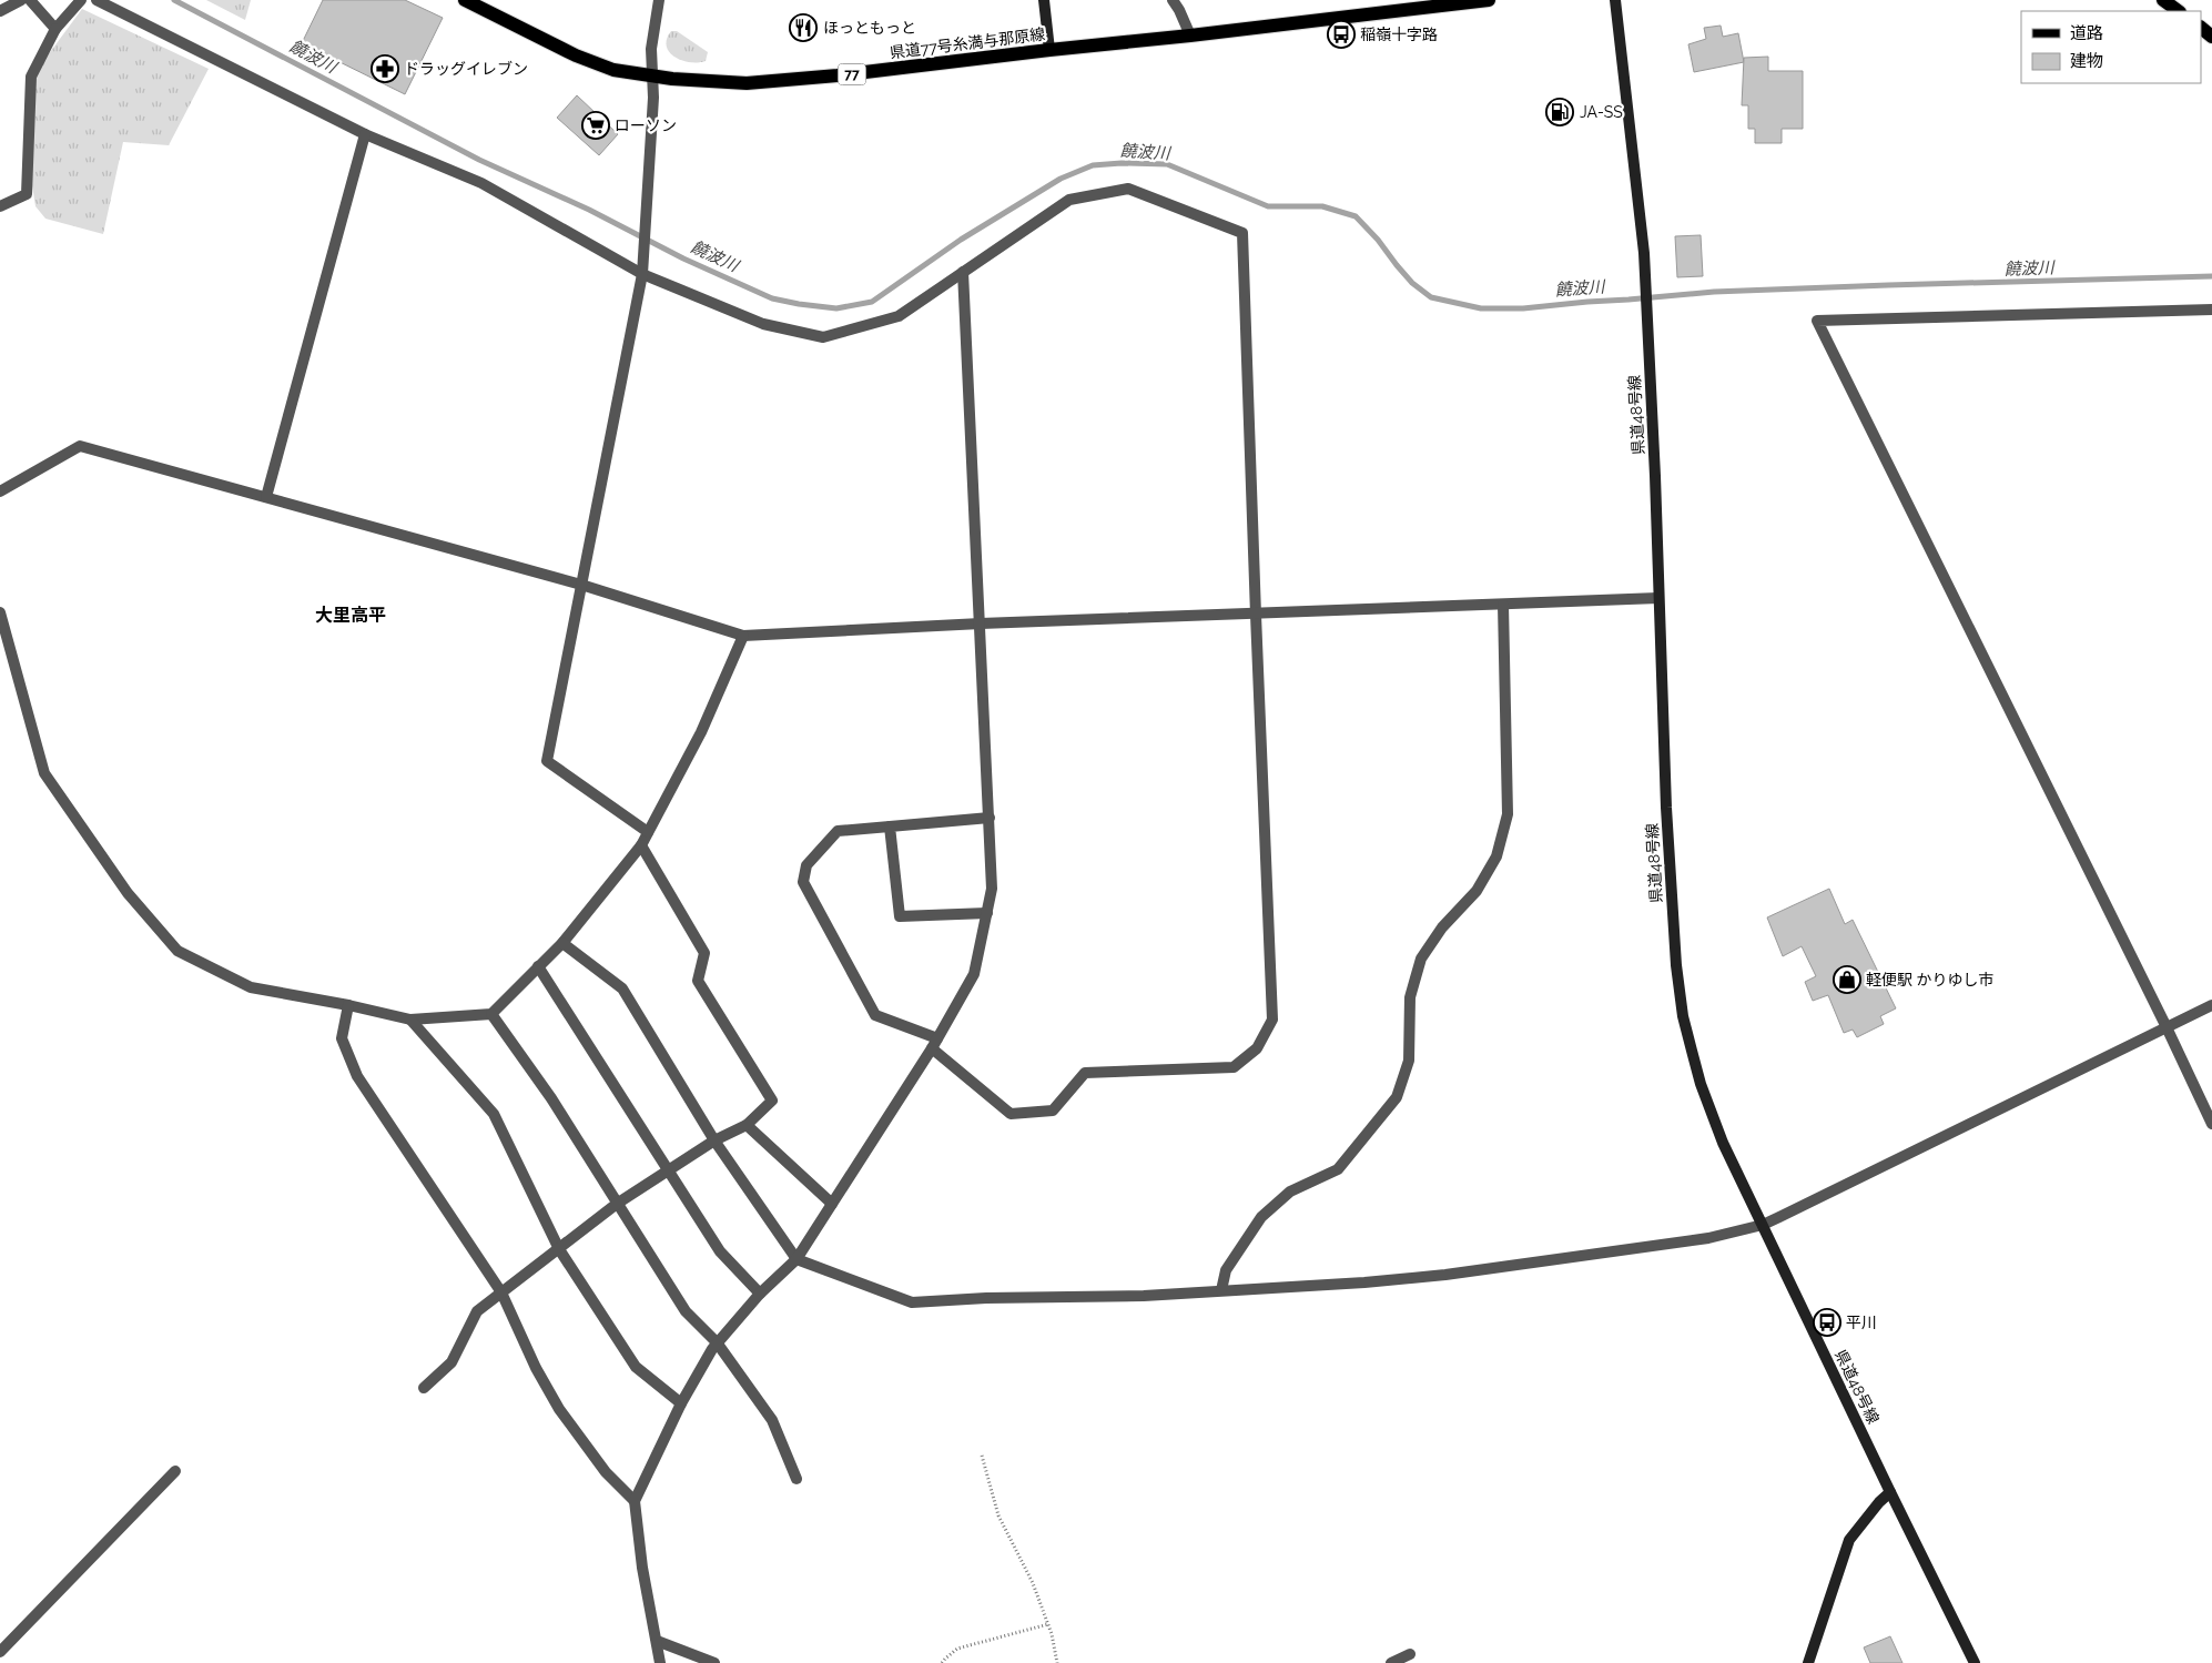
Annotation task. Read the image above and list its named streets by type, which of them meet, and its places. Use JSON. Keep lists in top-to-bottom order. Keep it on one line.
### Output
{"streets":{"main road":["県道77号糸満与那原線","77","県道48号線"]},"districts":["大里高平"],"water":["饒波川"],"places":{"restaurant":["ほっともっと"],"bus stop":["稲嶺十字路","平川"],"pharmacy":["ドラッグイレブン"],"fuel station":["JA-SS"],"supermarket":["ローソン"],"shop":["軽便駅 かりゆし市"]},"legend":["道路","建物"]}
